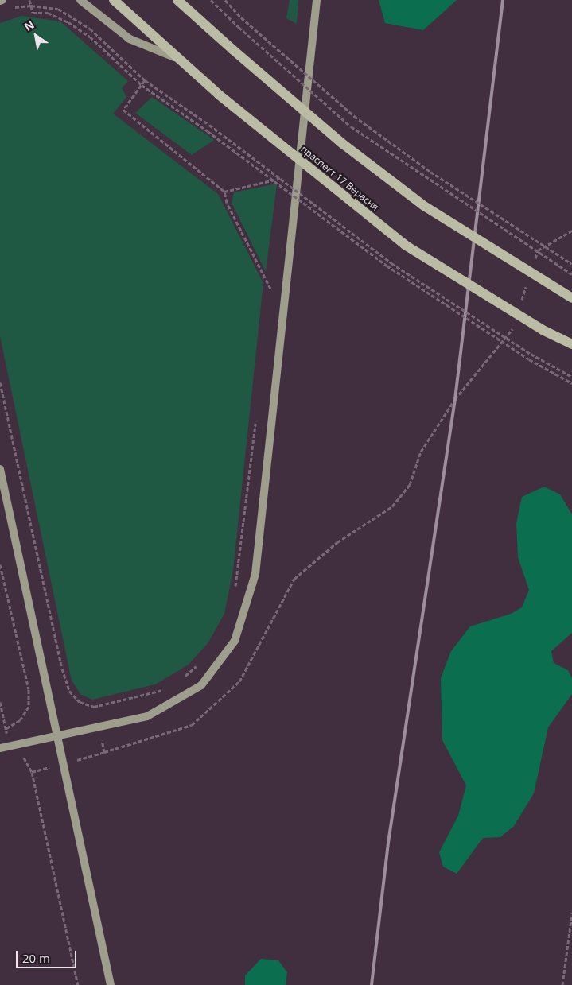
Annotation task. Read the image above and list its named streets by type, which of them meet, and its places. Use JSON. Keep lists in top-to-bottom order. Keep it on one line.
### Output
{"streets":{"main road":["праспект 17 Верасня"]},"scale_bar":"20 m","north":"top left"}
